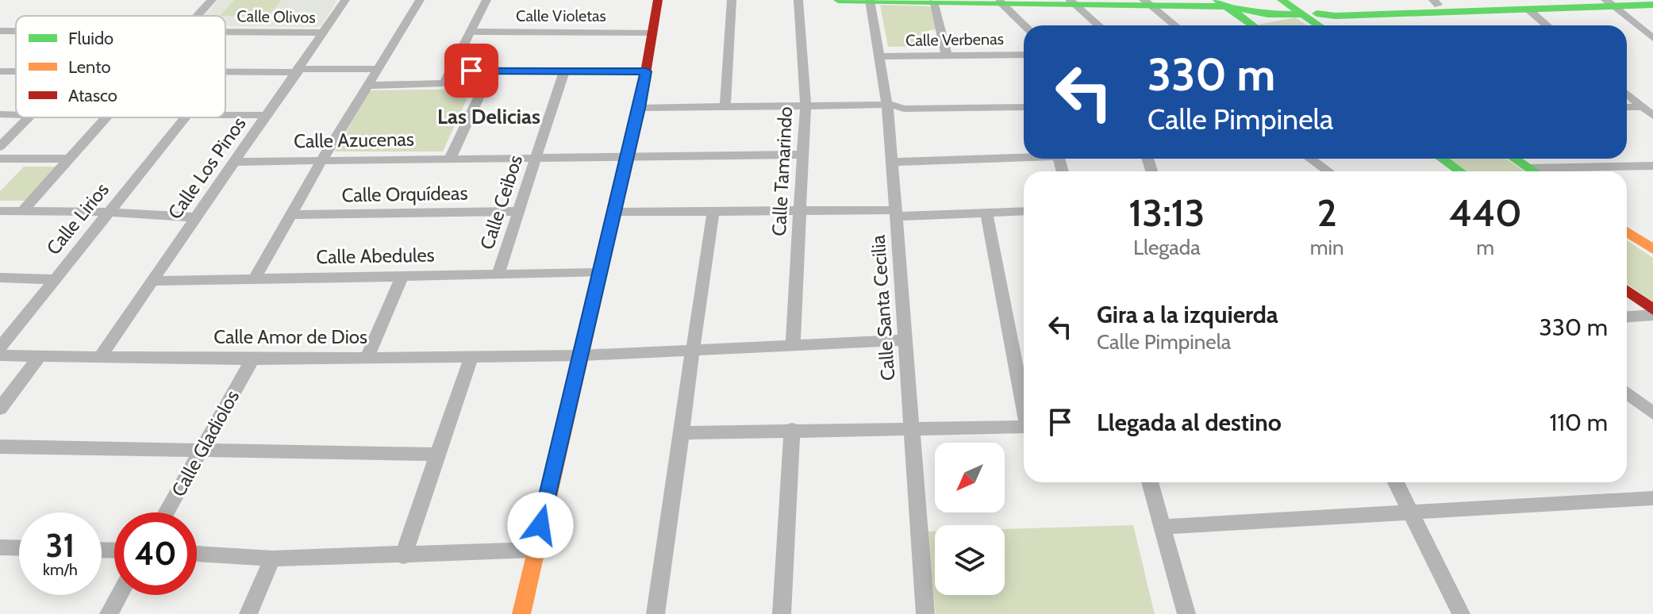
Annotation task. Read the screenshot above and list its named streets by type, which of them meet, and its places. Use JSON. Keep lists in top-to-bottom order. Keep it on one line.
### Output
{"streets":{"street":["Calle Violetas","Calle Olivos","Calle Verbenas","Calle Azucenas","Calle Los Pinos","Calle Tamarindo","Calle Orquídeas","Calle Ceibos","Calle Lirios","Calle Abedules","Calle Santa Cecilia","Calle Amor de Dios","Calle Gladiolos"]},"crossings":[["Calle Olivos","Calle Los Pinos"],["Calle Verbenas","Calle Santa Cecilia"],["Calle Azucenas","Calle Los Pinos"],["Calle Azucenas","Calle Tamarindo"],["Calle Azucenas","Calle Ceibos"],["Calle Los Pinos","Calle Abedules"],["Calle Los Pinos","Calle Amor de Dios"],["Calle Tamarindo","Calle Amor de Dios"],["Calle Orquídeas","Calle Ceibos"],["Calle Ceibos","Calle Abedules"],["Calle Santa Cecilia","Calle Amor de Dios"],["Calle Amor de Dios","Calle Gladiolos"]],"districts":["Las Delicias"],"legend":["Fluido","Lento","Atasco"],"north":"bottom left","page":{"turn":["330 m","Calle Pimpinela"],"eta":["13:13","Llegada","2","min","440","m"],"list":[{"name":"Gira a la izquierda","note":"Calle Pimpinela","value":"330 m"},{"name":"Llegada al destino","value":"110 m"}],"speed":"31 km/h","limit":"40"}}
